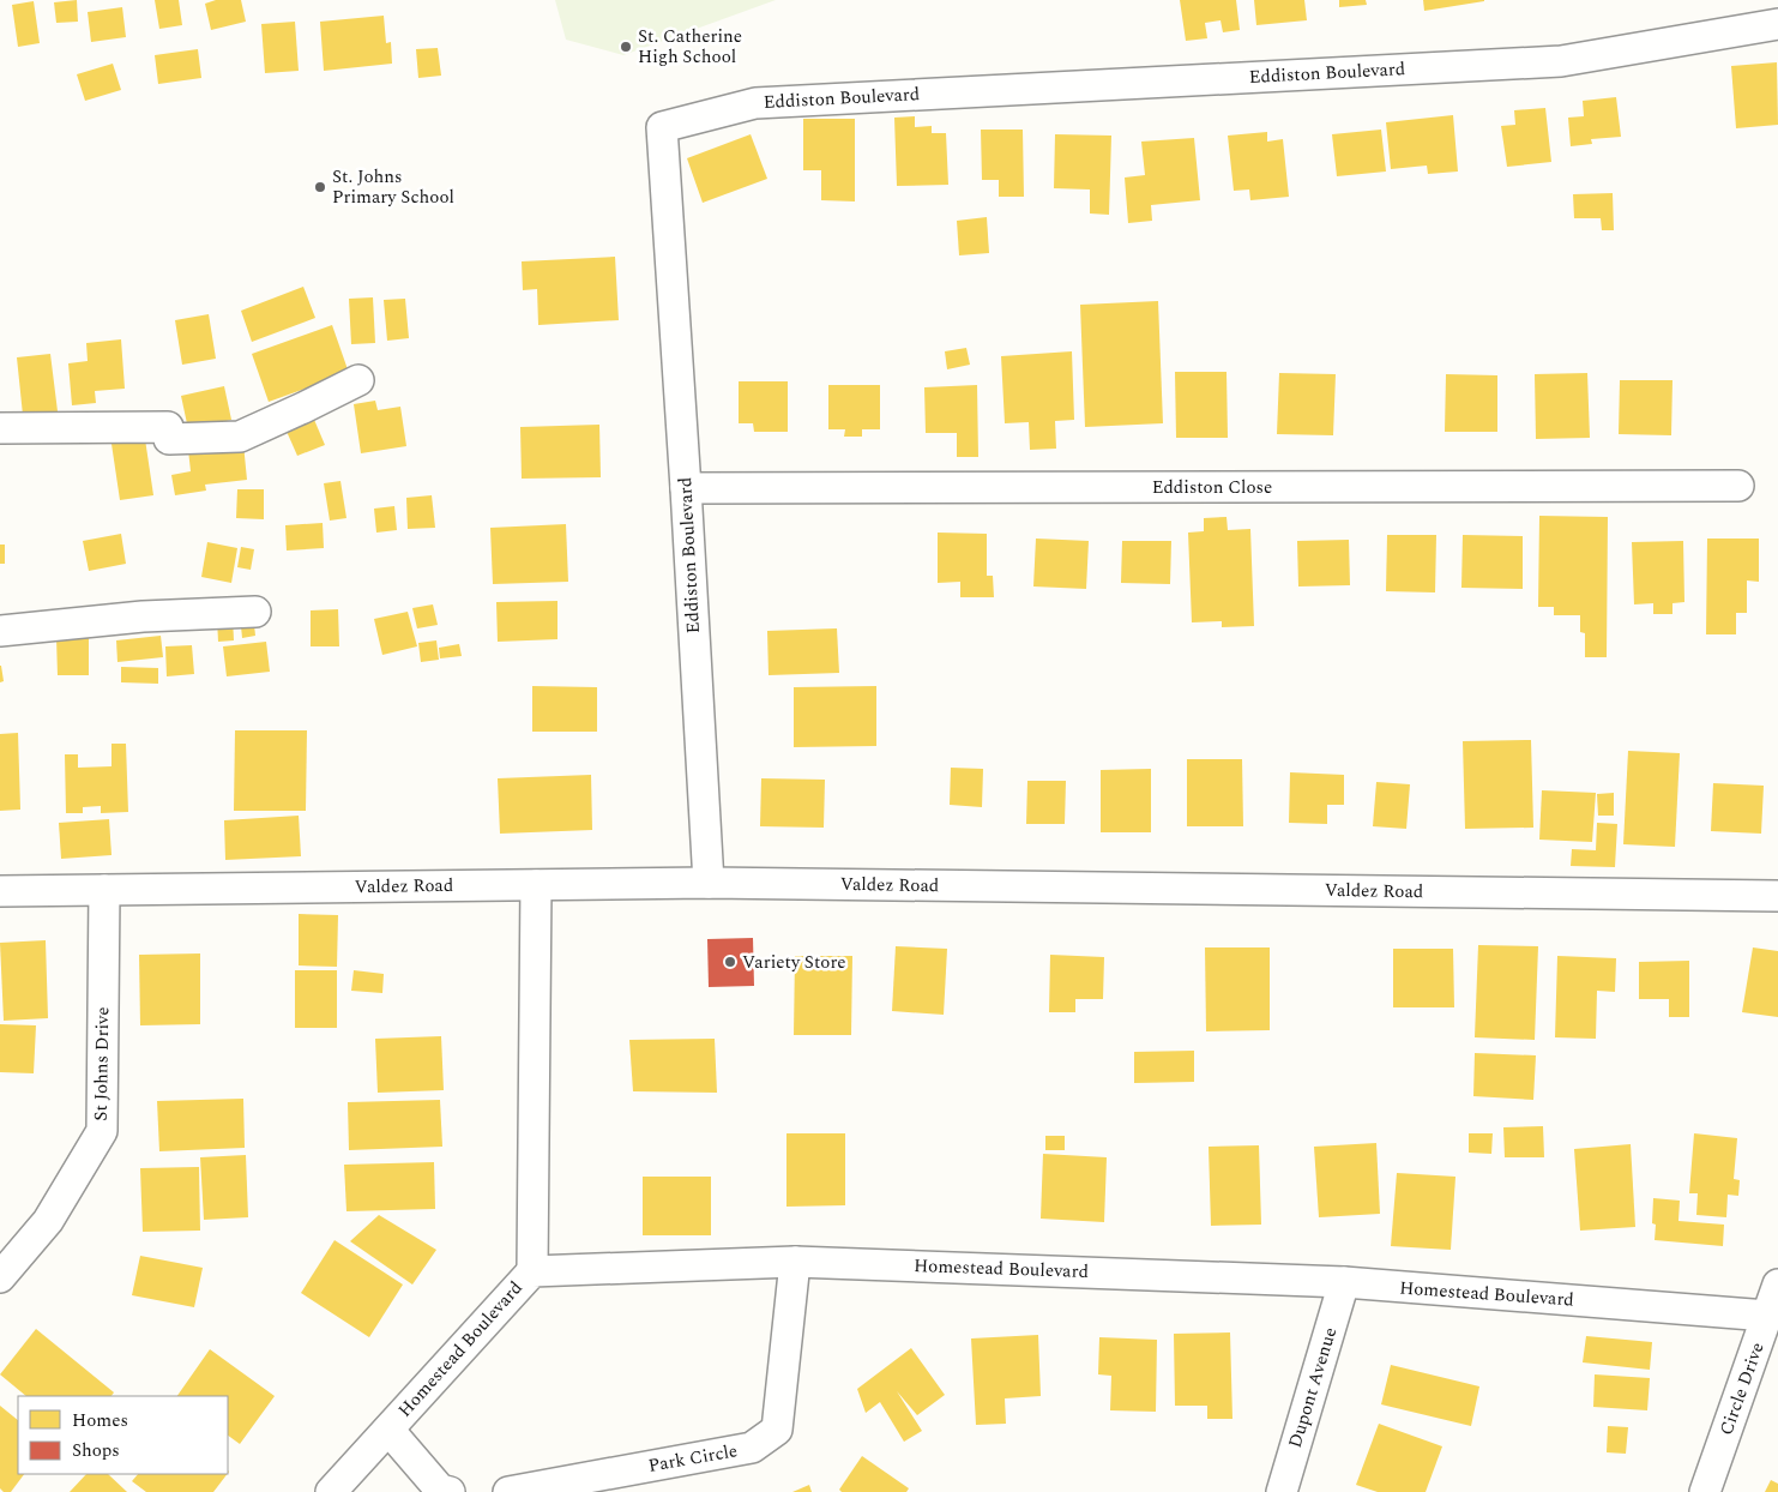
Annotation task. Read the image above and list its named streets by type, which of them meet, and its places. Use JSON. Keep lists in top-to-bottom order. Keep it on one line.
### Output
{"streets":{"street":["Eddiston Boulevard","Eddiston Close","Valdez Road","St Johns Drive","Homestead Boulevard","Dupont Avenue","Circle Drive","Park Circle"]},"crossings":[["Eddiston Boulevard","Eddiston Close"],["Eddiston Boulevard","Valdez Road"],["Valdez Road","St Johns Drive"],["Homestead Boulevard","Dupont Avenue"],["Homestead Boulevard","Circle Drive"],["Homestead Boulevard","Park Circle"]],"places":["St. Catherine High School","St. Johns Primary School","Variety Store"],"legend":["Homes","Shops"]}
